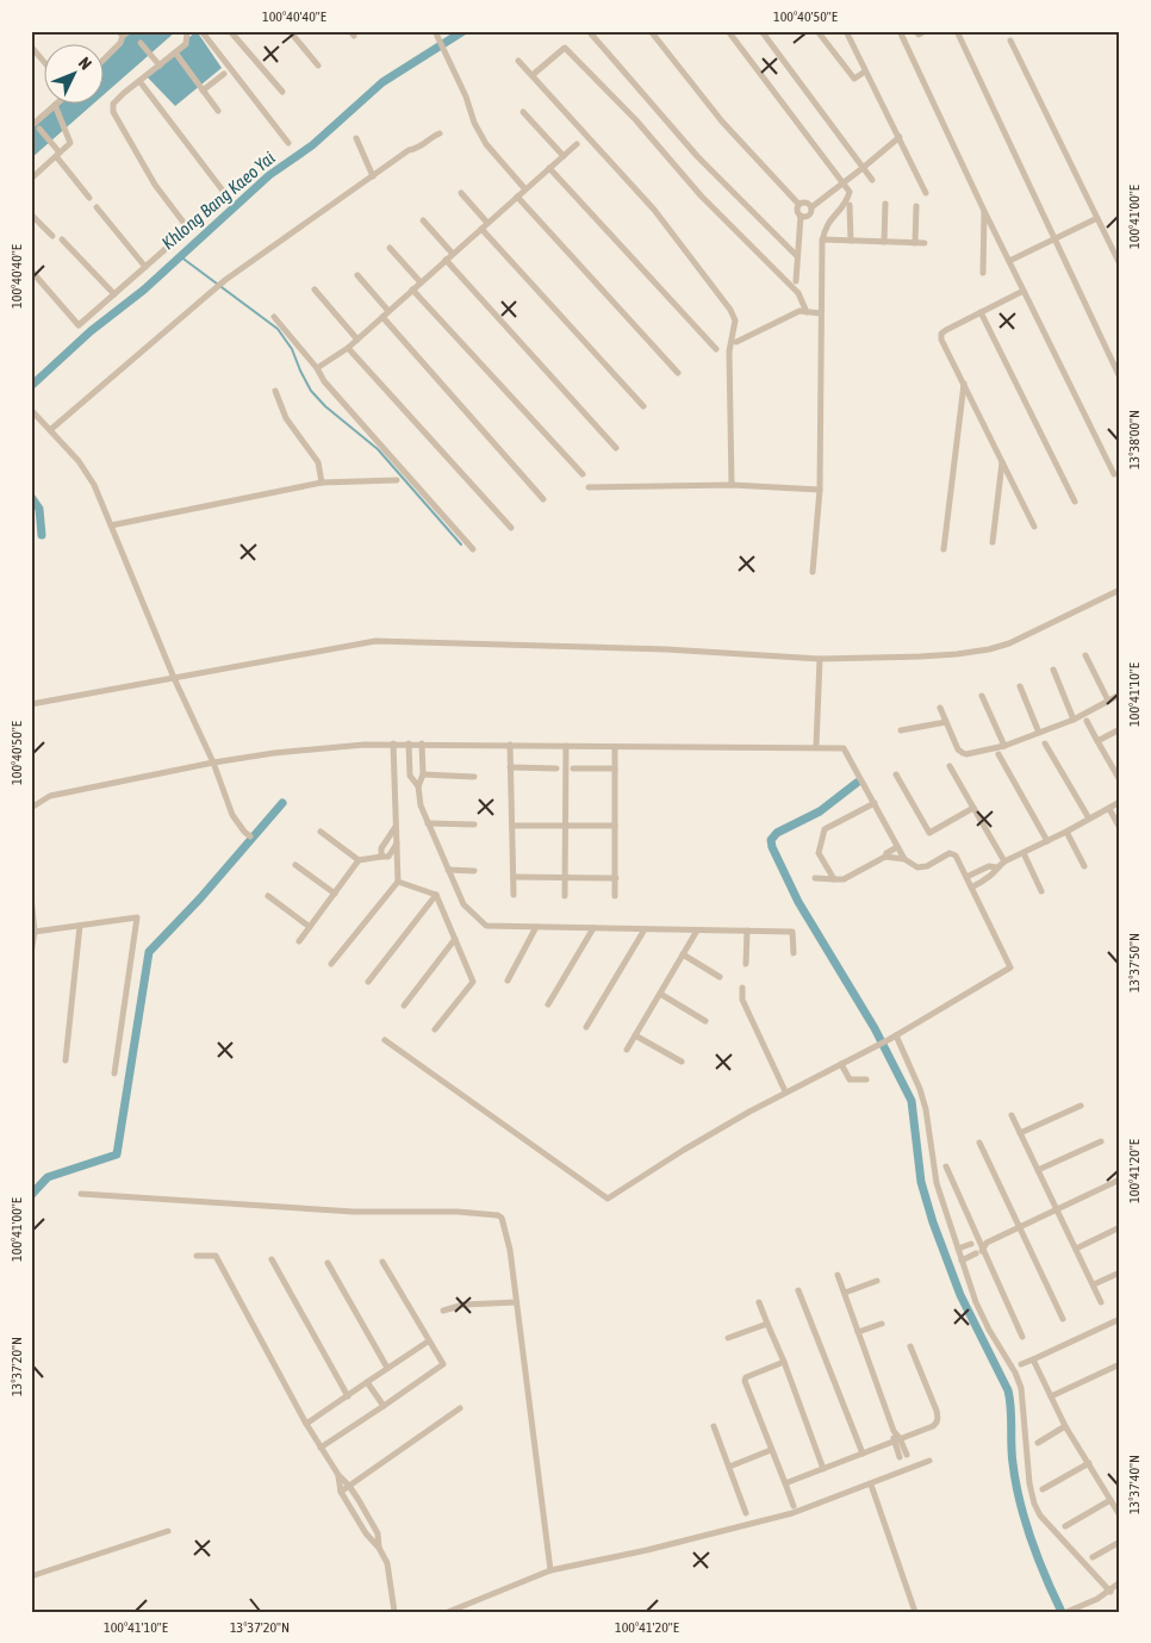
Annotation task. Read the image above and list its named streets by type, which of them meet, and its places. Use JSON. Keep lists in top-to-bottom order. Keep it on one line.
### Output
{"water":["Khlong Bang Kaeo Yai"],"north":"top right","coordinates":["100°40'40\"E","100°40'50\"E","100°41'00\"E","13°38'00\"N","100°41'10\"E","13°37'50\"N","100°41'20\"E","13°37'20\"N","13°37'40\"N"]}
